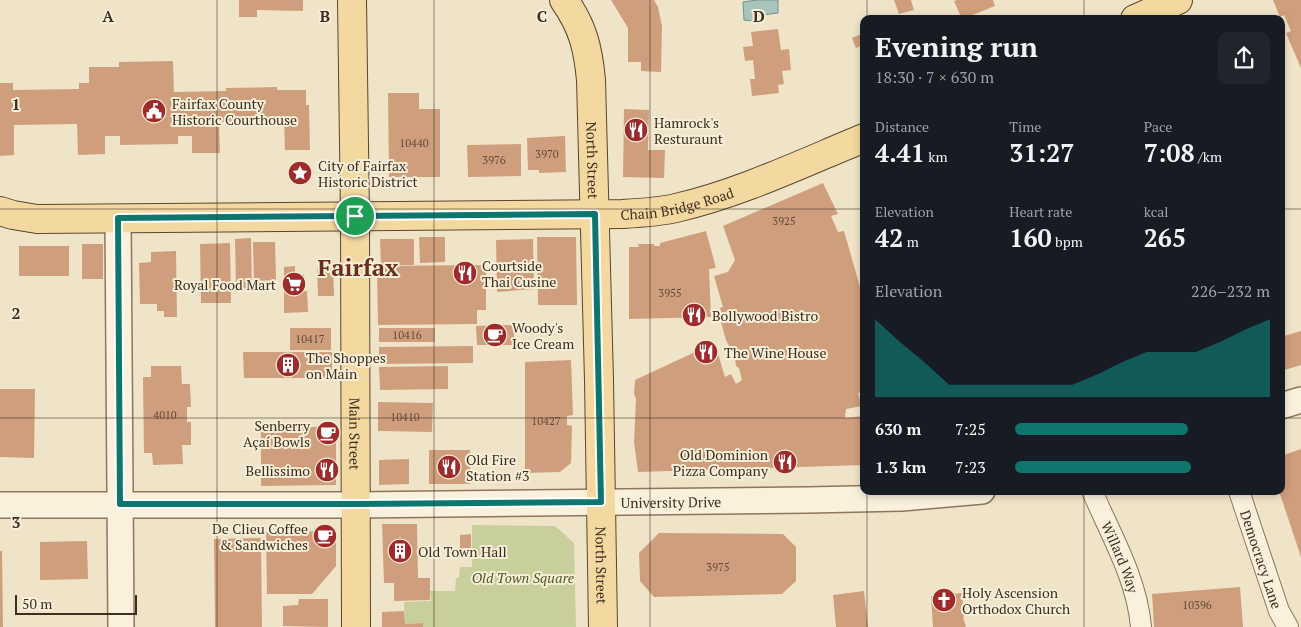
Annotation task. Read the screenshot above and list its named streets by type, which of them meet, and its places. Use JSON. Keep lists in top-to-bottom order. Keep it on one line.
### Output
{"streets":{"main road":["North Street","Chain Bridge Road","Main Street"],"street":["University Drive","Willard Way","Democracy Lane"]},"crossings":[["North Street","Chain Bridge Road"],["North Street","University Drive"],["Chain Bridge Road","Main Street"],["Main Street","University Drive"]],"districts":["Fairfax"],"parks":["Old Town Square"],"places":{"public building":["Fairfax County Historic Courthouse"],"restaurant":["Hamrock's Resturaunt","Courtside Thai Cusine","Bollywood Bistro","The Wine House","Old Dominion Pizza Company","Old Fire Station #3","Bellissimo"],"place":["City of Fairfax Historic District"],"supermarket":["Royal Food Mart"],"cafe":["Woody's Ice Cream","Senberry Açaí Bowls","De Clieu Coffee & Sandwiches"],"building":["The Shoppes on Main","Old Town Hall"],"church":["Holy Ascension Orthodox Church"]},"house_numbers":["10440","3970","3976","3925","3955","10416","10417","4010","10410","10427","3975","10396"],"scale_bar":"50 m","page":{"heading":["Evening run","18:30 · 7 × 630 m"],"stats":[["Distance","4.41 km"],["Time","31:27"],["Pace","7:08 /km"],["Elevation","42 m"],["Heart rate","160 bpm"],["kcal","265"]],"chart":["Elevation","226–232 m"],"list":[{"name":"630 m","note":"7:25"},{"name":"1.3 km","note":"7:23"}],"scale":"50 m"},"grid":{"columns":["A","B","C","D"],"rows":["1","2","3"]}}
